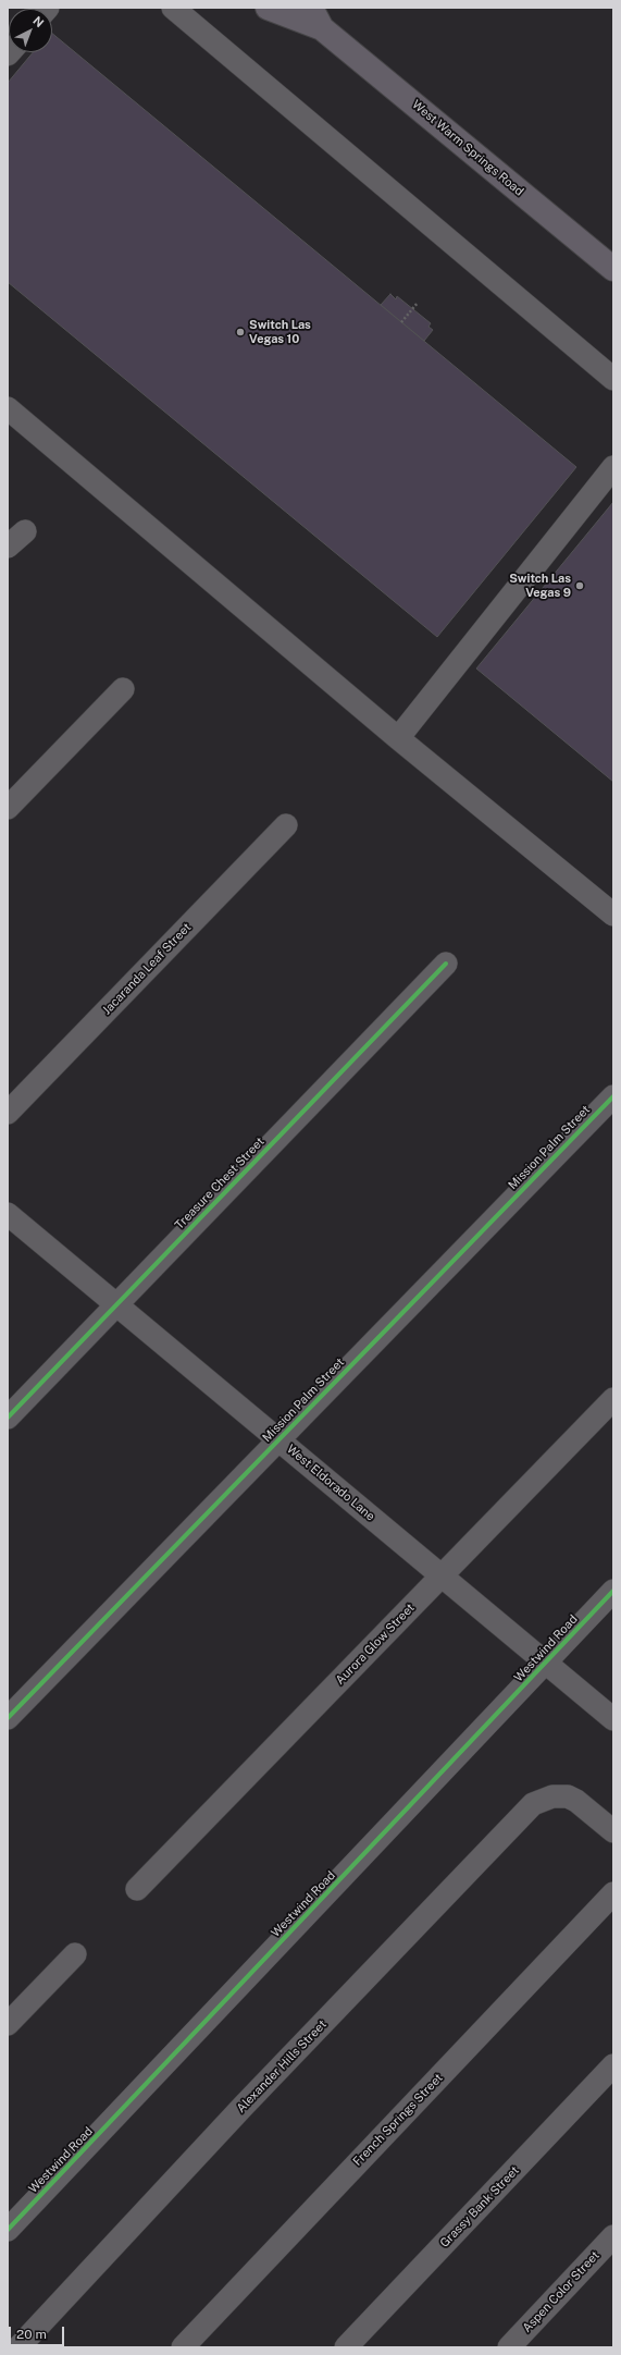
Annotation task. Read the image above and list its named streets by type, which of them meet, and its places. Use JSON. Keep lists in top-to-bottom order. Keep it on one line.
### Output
{"streets":{"main road":["West Warm Springs Road"],"street":["Jacaranda Leaf Street","Mission Palm Street","Treasure Chest Street","West Eldorado Lane","Aurora Glow Street","Westwind Road","Alexander Hills Street","French Springs Street","Grassy Bank Street","Aspen Color Street"]},"crossings":[["Mission Palm Street","West Eldorado Lane"],["Treasure Chest Street","West Eldorado Lane"],["West Eldorado Lane","Aurora Glow Street"],["West Eldorado Lane","Westwind Road"]],"places":["Switch Las Vegas 10","Switch Las Vegas 9"],"scale_bar":"20 m","north":"top right"}
